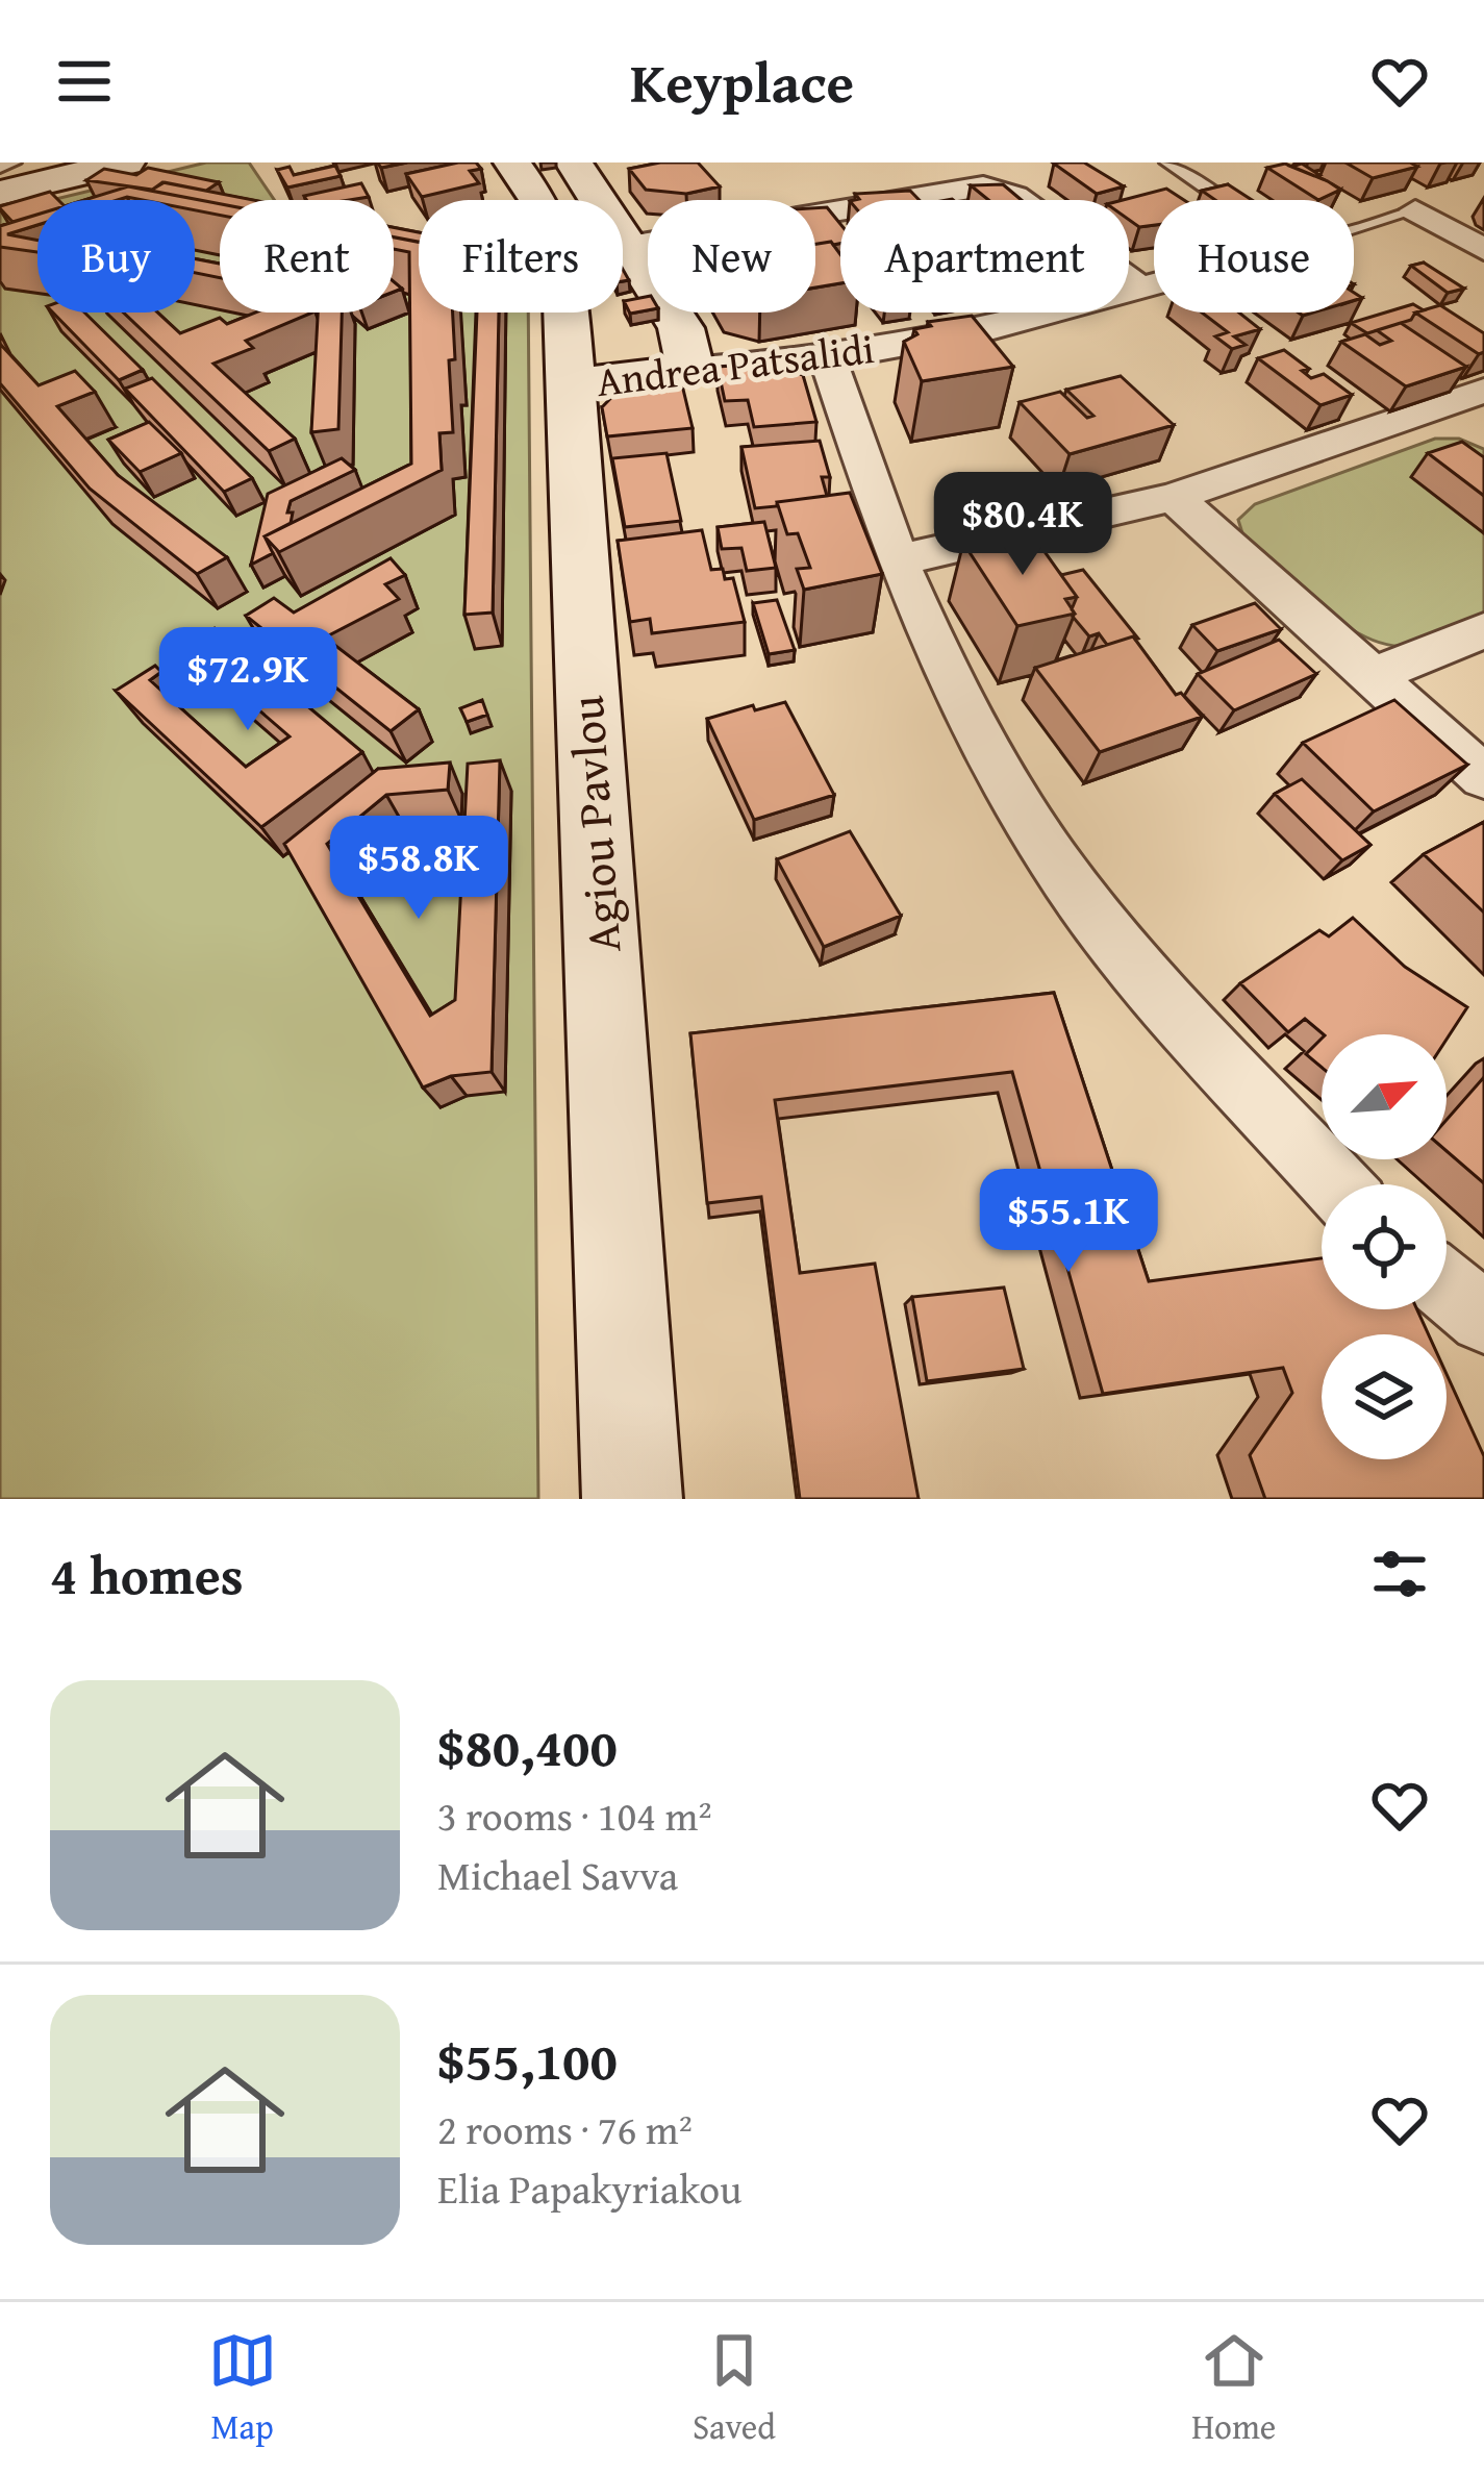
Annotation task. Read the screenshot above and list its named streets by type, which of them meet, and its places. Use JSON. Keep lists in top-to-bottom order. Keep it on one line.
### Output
{"streets":{"main road":["Andrea Patsalidi","Agiou Pavlou"]},"crossings":[["Andrea Patsalidi","Agiou Pavlou"]],"north":"top right","page":{"header":"Keyplace","chip":["Buy","Rent","Filters","New","Apartment","House"],"price":["$80.4K","$72.9K","$58.8K","$55.1K"],"heading":"4 homes","list":[{"name":"$80,400","note":"3 rooms · 104 m² · Michael Savva"},{"name":"$55,100","note":"2 rooms · 76 m² · Elia Papakyriakou"}],"tabs":["Map","Saved","Home"]}}
